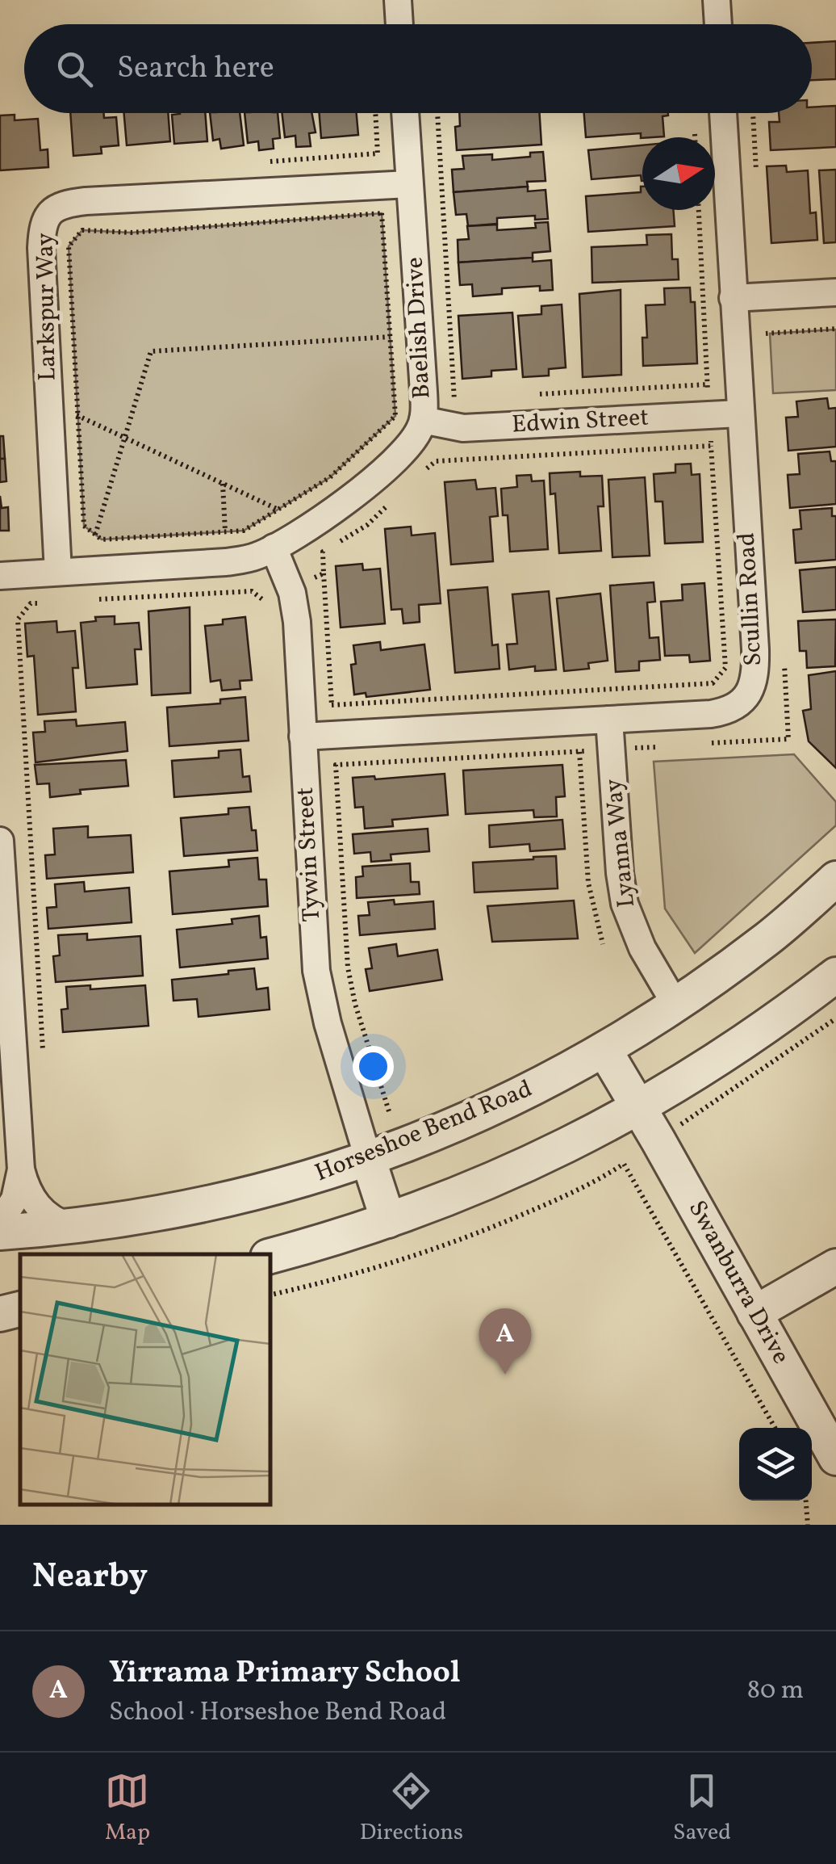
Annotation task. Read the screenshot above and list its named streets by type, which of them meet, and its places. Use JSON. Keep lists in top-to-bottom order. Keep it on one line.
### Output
{"streets":{"street":["Larkspur Way","Baelish Drive","Edwin Street","Scullin Road","Lyanna Way","Tywin Street","Horseshoe Bend Road","Swanburra Drive"]},"crossings":[["Larkspur Way","Baelish Drive"],["Baelish Drive","Edwin Street"],["Baelish Drive","Tywin Street"],["Edwin Street","Scullin Road"],["Scullin Road","Lyanna Way"],["Scullin Road","Tywin Street"],["Lyanna Way","Horseshoe Bend Road"],["Tywin Street","Horseshoe Bend Road"],["Horseshoe Bend Road","Swanburra Drive"]],"north":"right","page":{"search":"Search here","pins":"A","heading":"Nearby","list":[{"mark":"A","name":"Yirrama Primary School","note":"School · Horseshoe Bend Road","value":"80 m"}],"nav":["Map","Directions","Saved"]}}
